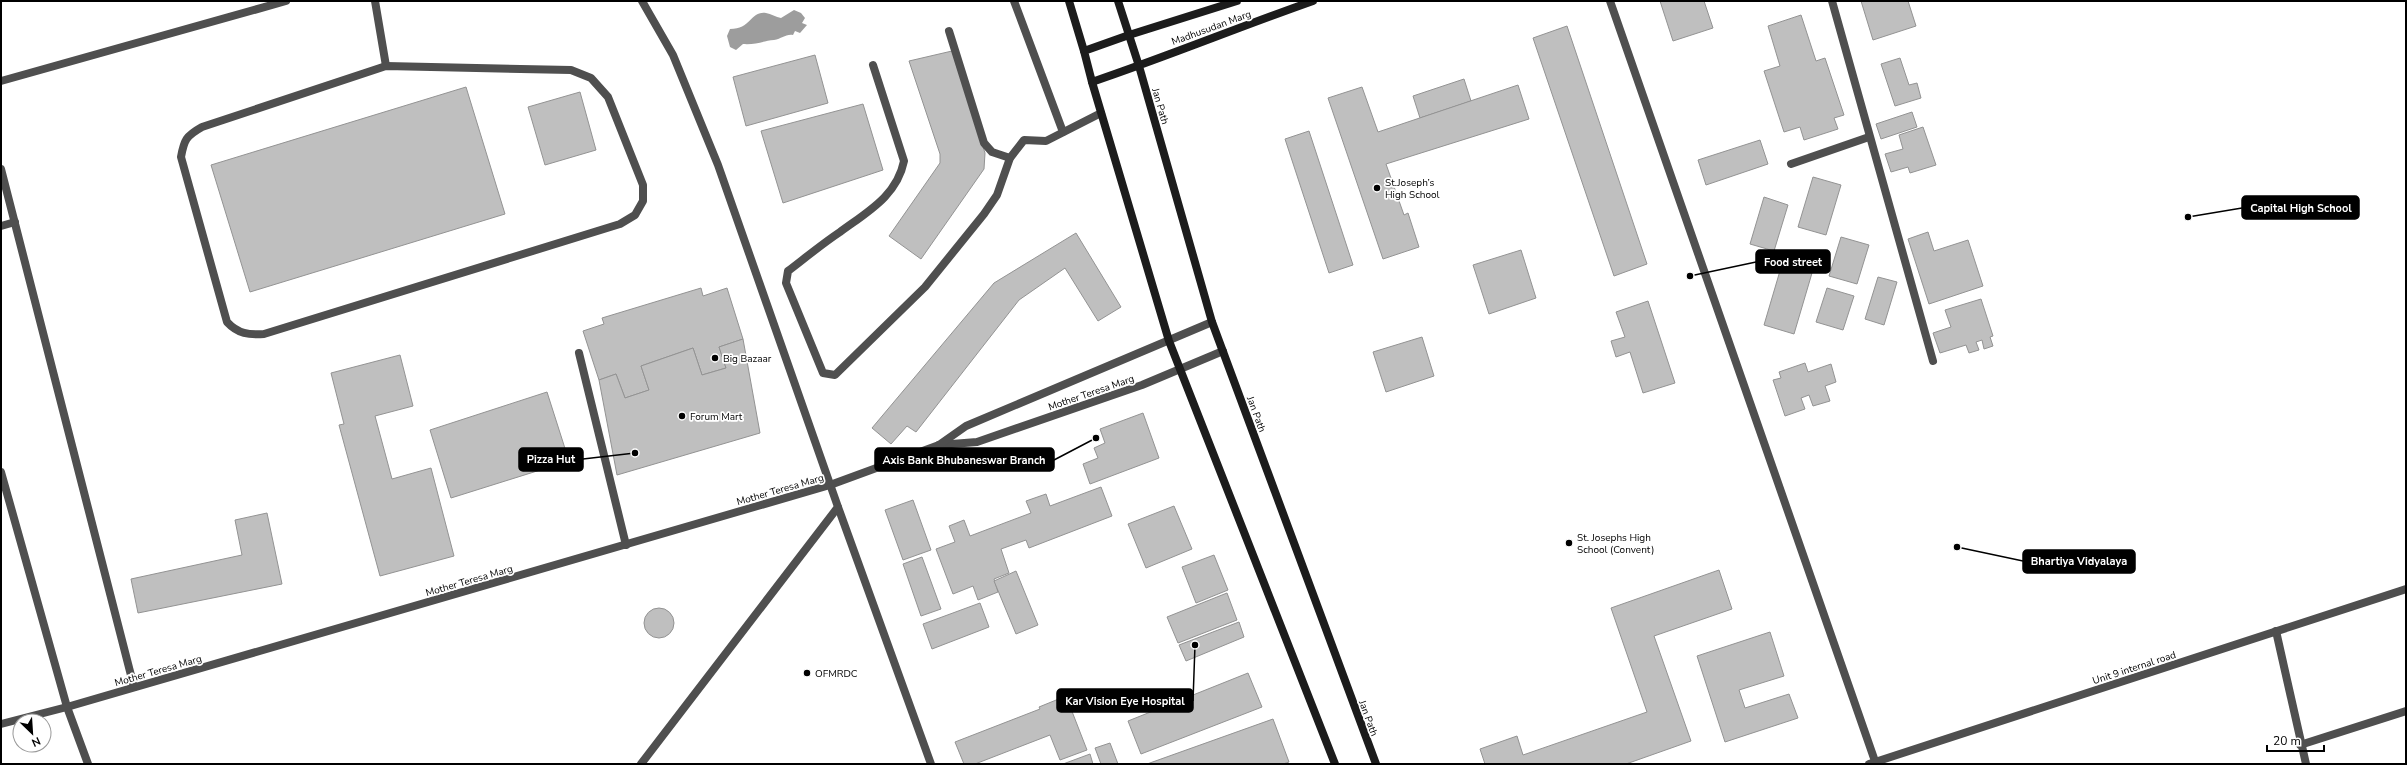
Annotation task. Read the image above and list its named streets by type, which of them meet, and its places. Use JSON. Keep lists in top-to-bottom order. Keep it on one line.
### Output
{"streets":{"main road":["Madhusudan Marg","Jan Path"],"street":["Mother Teresa Marg","Unit 9 internal road"]},"crossings":[["Madhusudan Marg","Jan Path"],["Jan Path","Mother Teresa Marg"]],"places":["St.Joseph’s High School","Capital High School","Food street","Big Bazaar","Forum Mart","Axis Bank Bhubaneswar Branch","Pizza Hut","St. Josephs High School (Convent)","Bhartiya Vidyalaya","Kar Vision Eye Hospital","OFMRDC"],"scale_bar":"20 m","north":"bottom right"}
